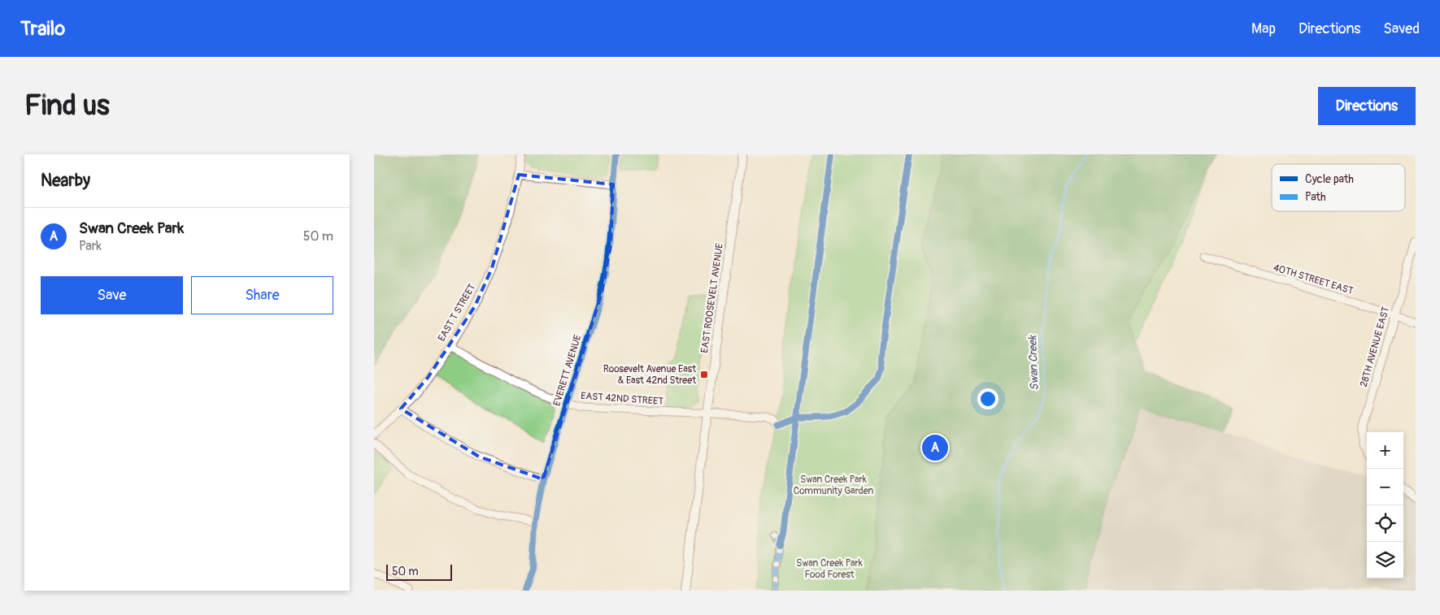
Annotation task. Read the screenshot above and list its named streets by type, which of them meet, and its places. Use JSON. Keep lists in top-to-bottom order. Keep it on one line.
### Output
{"streets":{"street":["40TH STREET EAST","EAST ROOSEVELT AVENUE","EAST T STREET","28TH AVENUE EAST","EVERETT AVENUE","EAST 42ND STREET"]},"crossings":[["40TH STREET EAST","28TH AVENUE EAST"],["EAST ROOSEVELT AVENUE","EAST 42ND STREET"],["EAST T STREET","EAST 42ND STREET"],["EVERETT AVENUE","EAST 42ND STREET"]],"water":["Swan Creek"],"parks":["Swan Creek Park Community Garden","Swan Creek Park Food Forest"],"places":{"transit":["Roosevelt Avenue East & East 42nd Street"]},"legend":["Cycle path","Path"],"scale_bar":"50 m","page":{"header":"Trailo","nav":["Map","Directions","Saved"],"buttons":["Directions",["Save","Share"]],"title":"Find us","heading":"Nearby","list":[{"mark":"A","name":"Swan Creek Park","note":"Park","value":"50 m"}],"map_buttons":["+","−"],"pins":"A","scale":"50 m"}}
